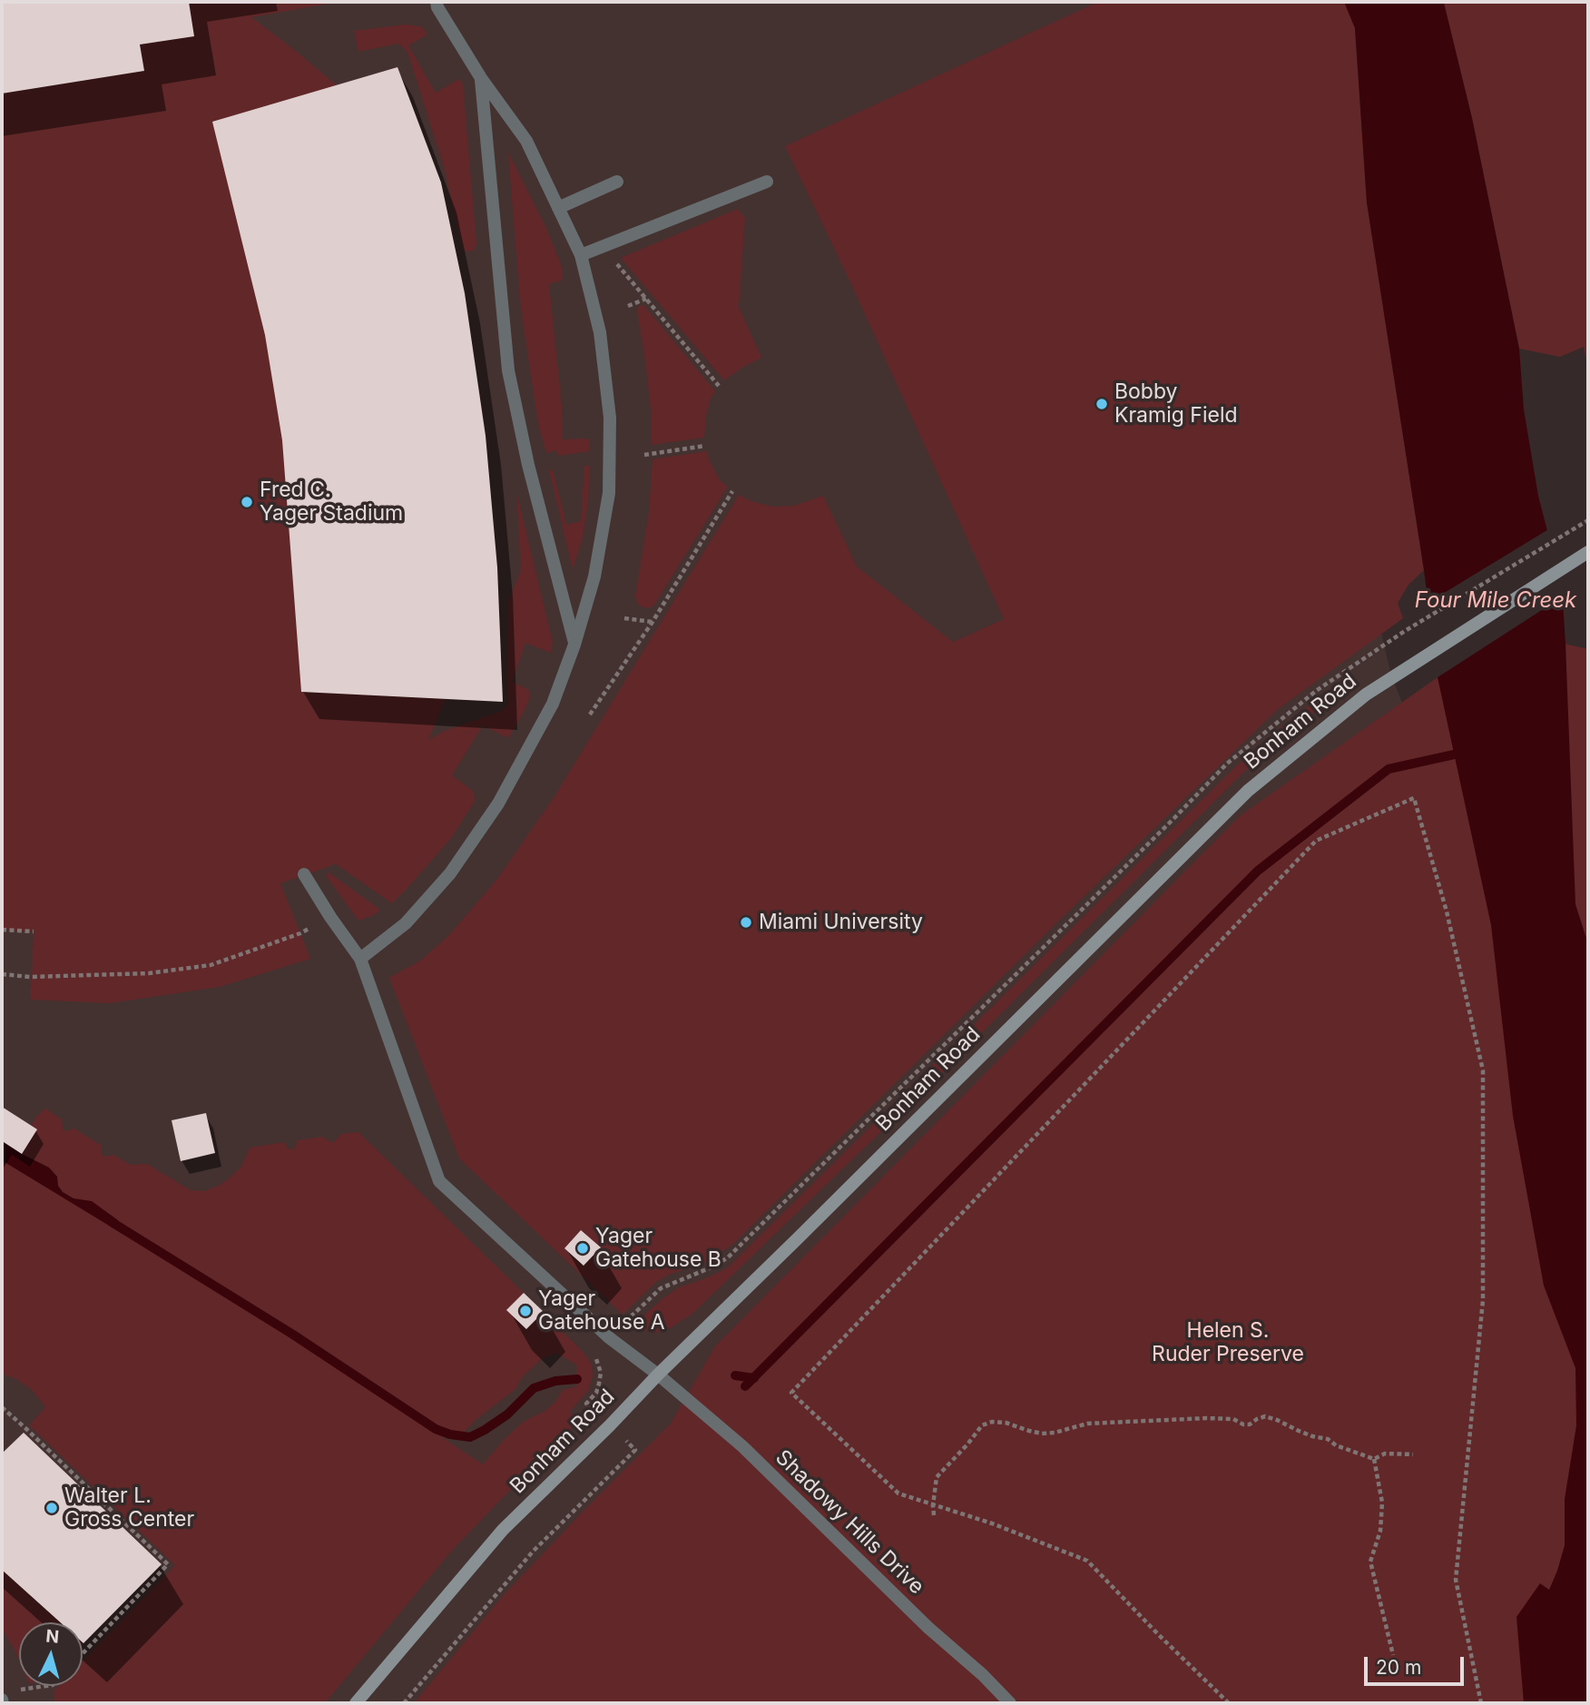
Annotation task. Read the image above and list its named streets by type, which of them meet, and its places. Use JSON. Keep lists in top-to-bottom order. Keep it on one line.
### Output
{"streets":{"street":["Bonham Road","Shadowy Hills Drive"]},"crossings":[["Bonham Road","Shadowy Hills Drive"]],"water":["Four Mile Creek"],"parks":["Helen S. Ruder Preserve"],"places":["Bobby Kramig Field","Fred C. Yager Stadium","Miami University","Yager Gatehouse B","Yager Gatehouse A","Walter L. Gross Center"],"scale_bar":"20 m","north":"top"}
